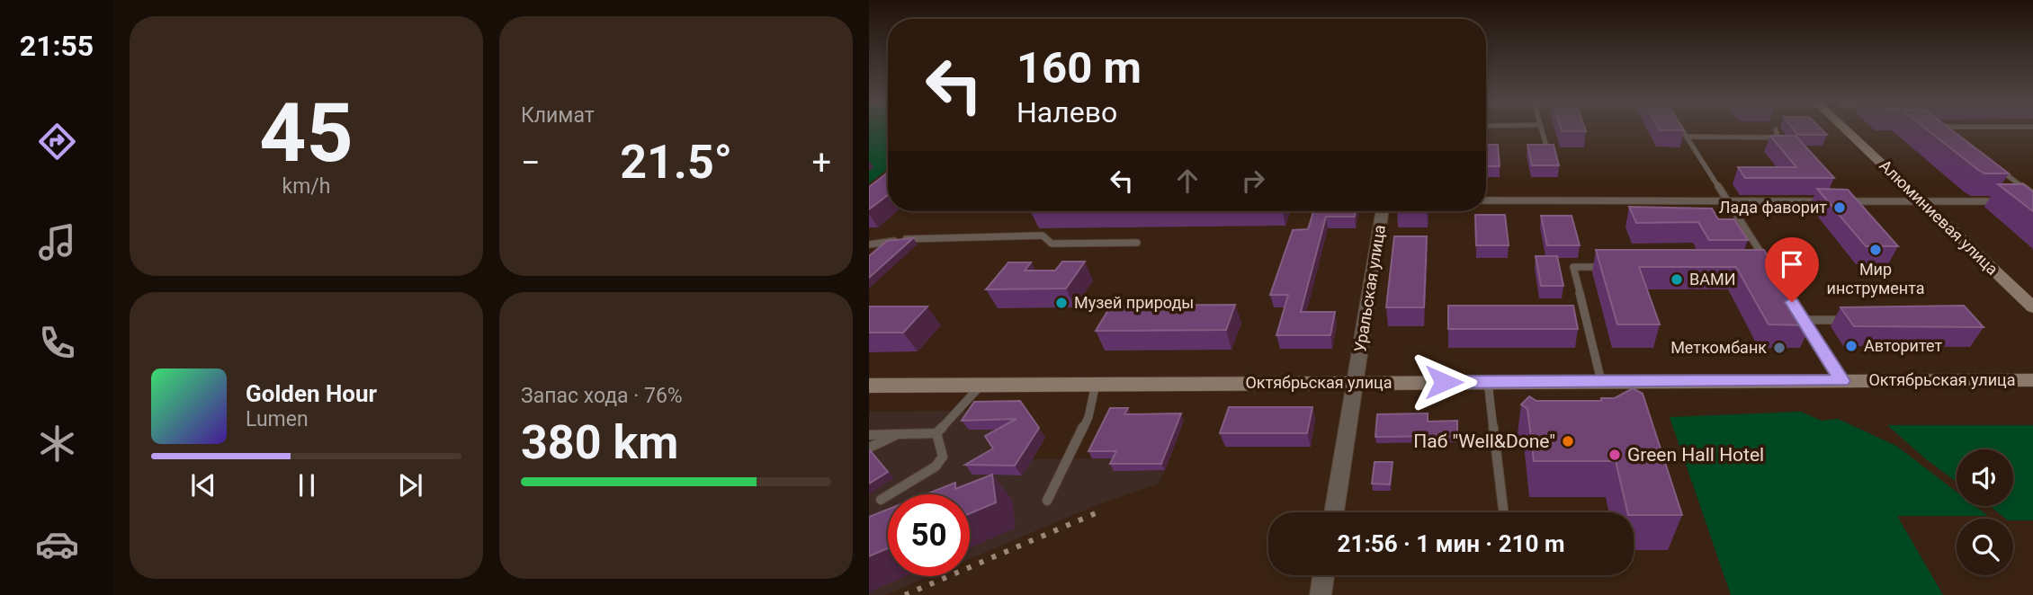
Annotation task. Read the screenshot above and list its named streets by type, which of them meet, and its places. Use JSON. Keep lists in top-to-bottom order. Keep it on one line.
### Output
{"streets":{"main road":["Алюминиевая улица","Октябрьская улица"],"street":["Уральская улица"]},"crossings":[["Уральская улица","Октябрьская улица"]],"places":["Лада фаворит","Мир инструмента","ВАМИ","Музей природы","Авторитет","Меткомбанк","Паб \"Well&Done\"","Green Hall Hotel"],"page":{"tabs":"21:55","tile":[["45","km/h"],"Климат",["Запас хода · 76%","380 km"]],"turn":["160 m","Налево"],"heat":["−","21.5°","+"],"song":["Golden Hour","Lumen"],"limit":"50","trip":"21:56 · 1 мин · 210 m"}}
